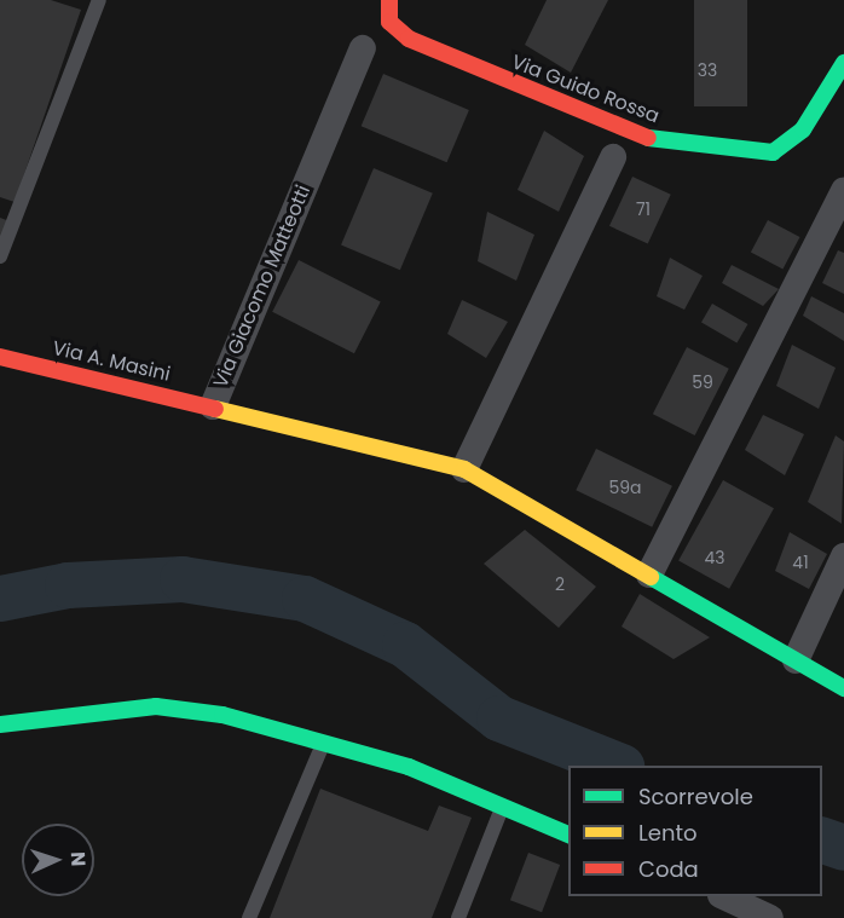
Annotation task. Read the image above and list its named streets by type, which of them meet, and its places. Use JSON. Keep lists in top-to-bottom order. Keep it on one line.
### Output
{"streets":{"street":["Via Guido Rossa","Via Giacomo Matteotti","Via A. Masini"]},"crossings":[["Via Giacomo Matteotti","Via A. Masini"]],"house_numbers":["33","71","59","59a","43","41","2"],"legend":["Scorrevole","Lento","Coda"],"north":"right"}
